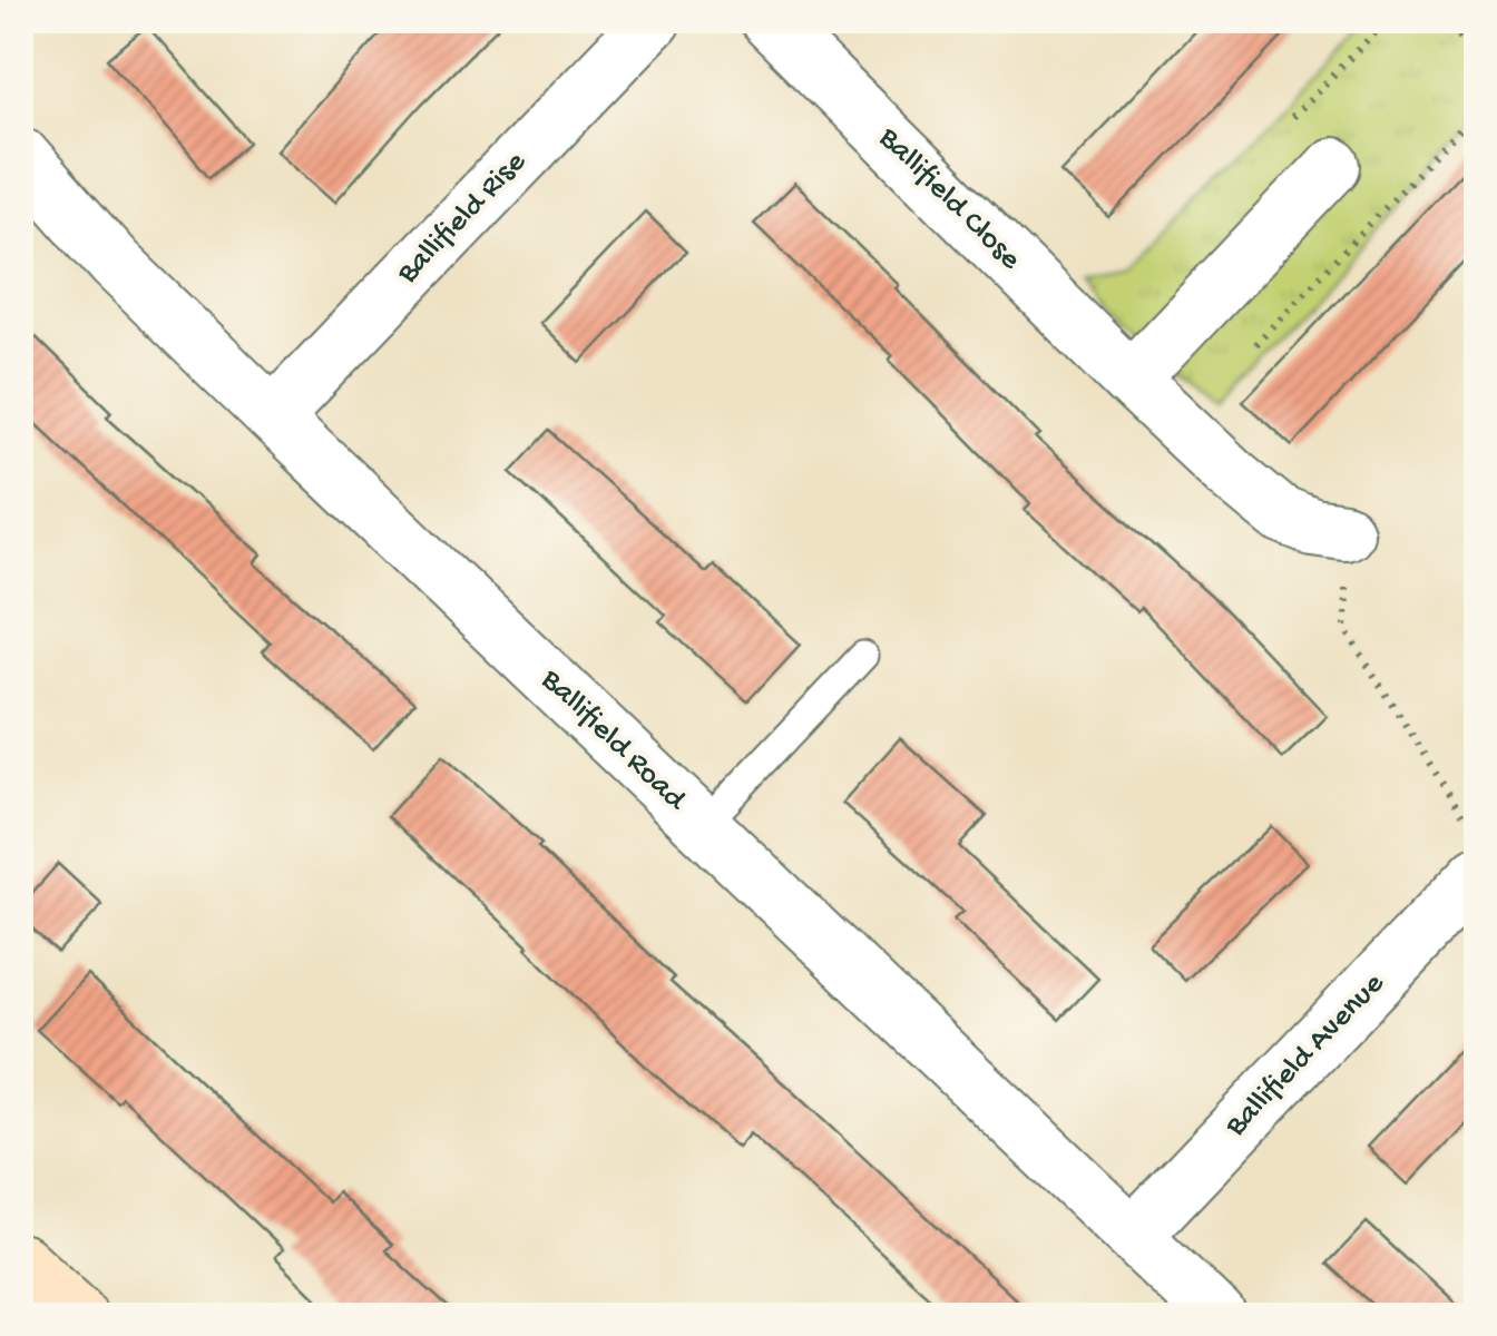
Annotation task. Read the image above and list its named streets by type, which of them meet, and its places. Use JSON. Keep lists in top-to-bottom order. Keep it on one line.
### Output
{"streets":{"street":["Ballifield Close","Ballifield Rise","Ballifield Road","Ballifield Avenue"]},"crossings":[["Ballifield Rise","Ballifield Road"],["Ballifield Road","Ballifield Avenue"]]}
